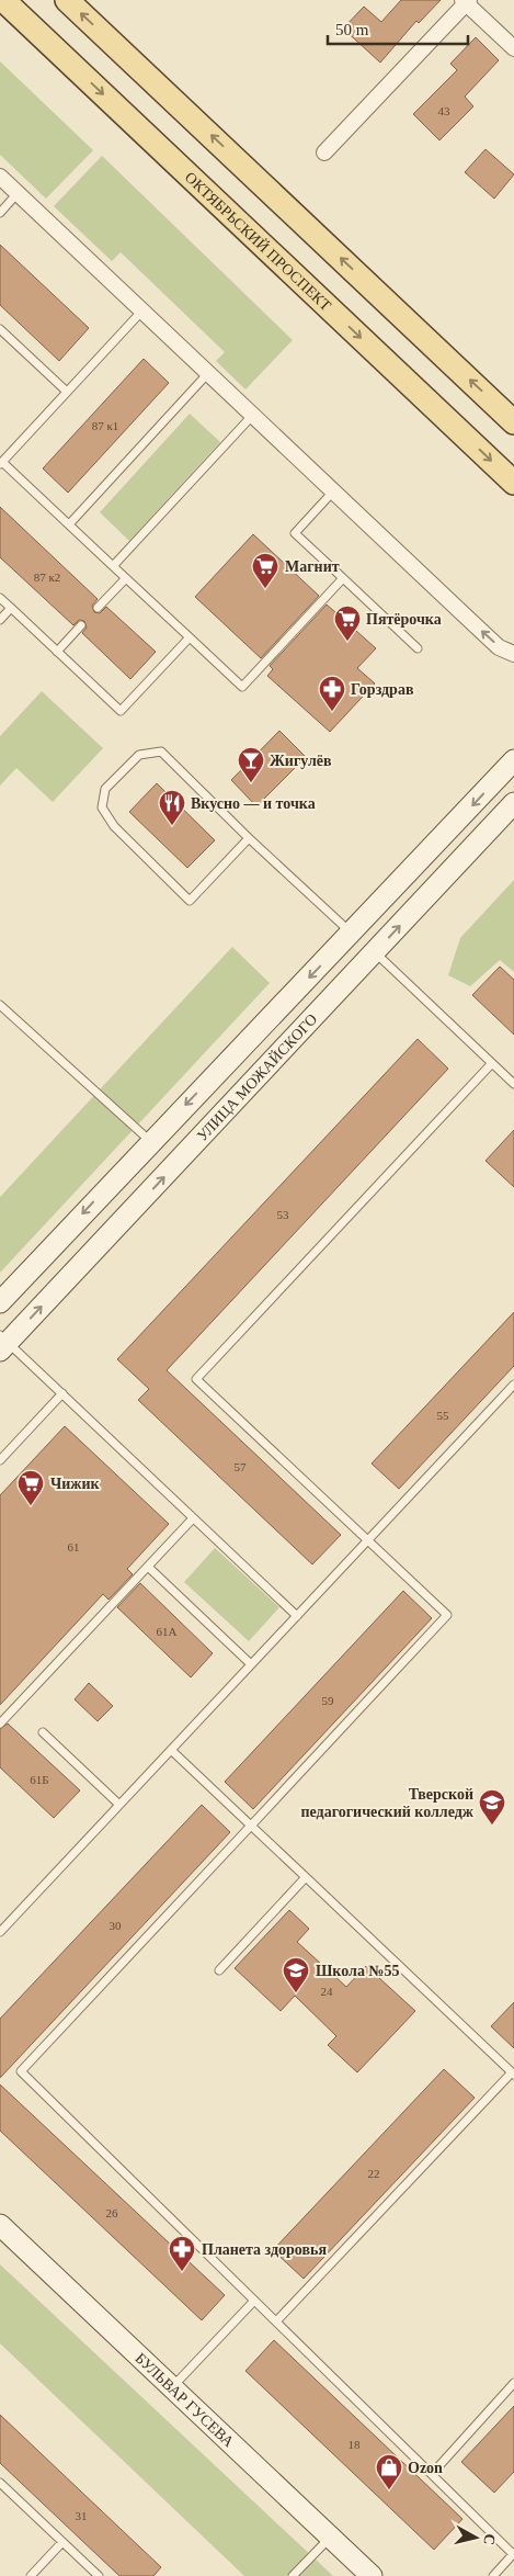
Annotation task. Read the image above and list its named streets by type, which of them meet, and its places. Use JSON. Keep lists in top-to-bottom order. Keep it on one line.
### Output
{"streets":{"main road":["ОКТЯБРЬСКИЙ ПРОСПЕКТ","УЛИЦА МОЖАЙСКОГО","БУЛЬВАР ГУСЕВА"]},"places":{"supermarket":["Магнит","Пятёрочка","Чижик"],"pharmacy":["Горздрав","Планета здоровья"],"bar":["Жигулёв"],"restaurant":["Вкусно — и точка"],"school or university":["Тверской педагогический колледж","Школа №55"],"shop":["Ozon"]},"house_numbers":["43","87 к1","87 к2","53","55","57","61","61А","59","61Б","30","24","22","26","18","31"],"scale_bar":"50 m","north":"right"}
